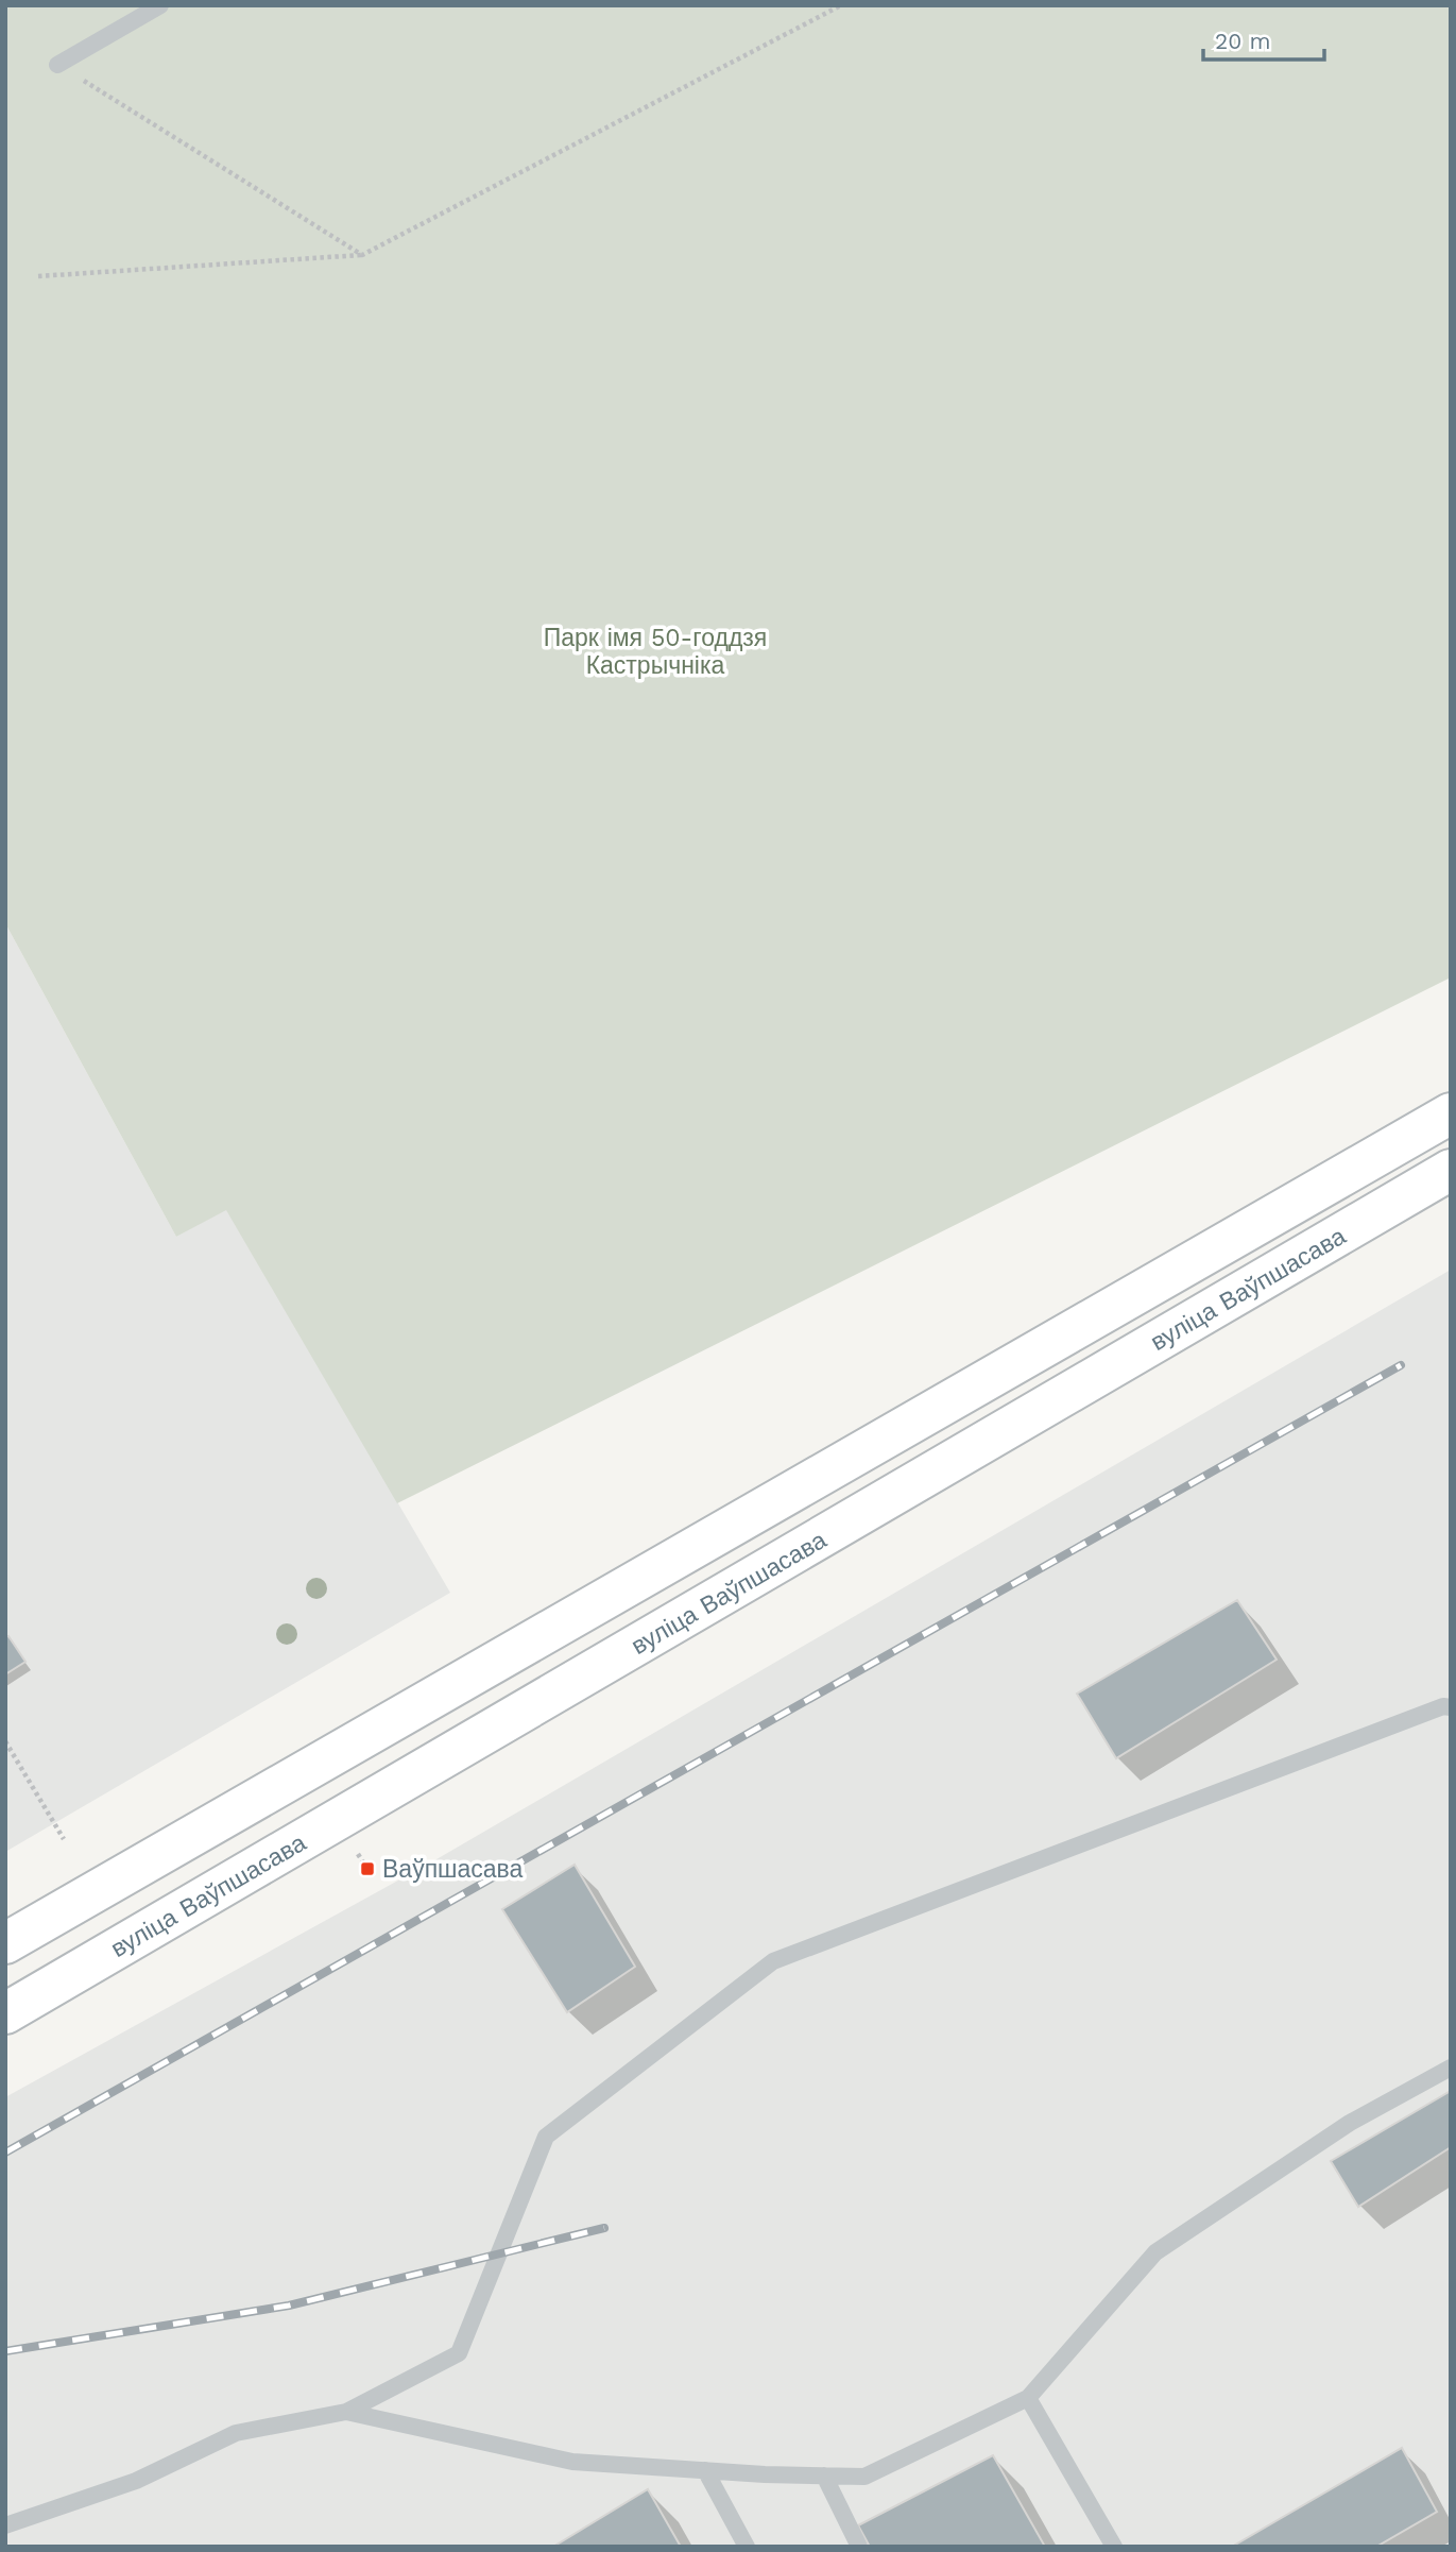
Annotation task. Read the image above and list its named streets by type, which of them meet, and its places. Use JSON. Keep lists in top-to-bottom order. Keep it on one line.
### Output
{"streets":{"main road":["вуліца Ваўпшасава"]},"parks":["Парк імя 50-годдзя Кастрычніка"],"places":{"transit":["Ваўпшасава"]},"scale_bar":"20 m"}
